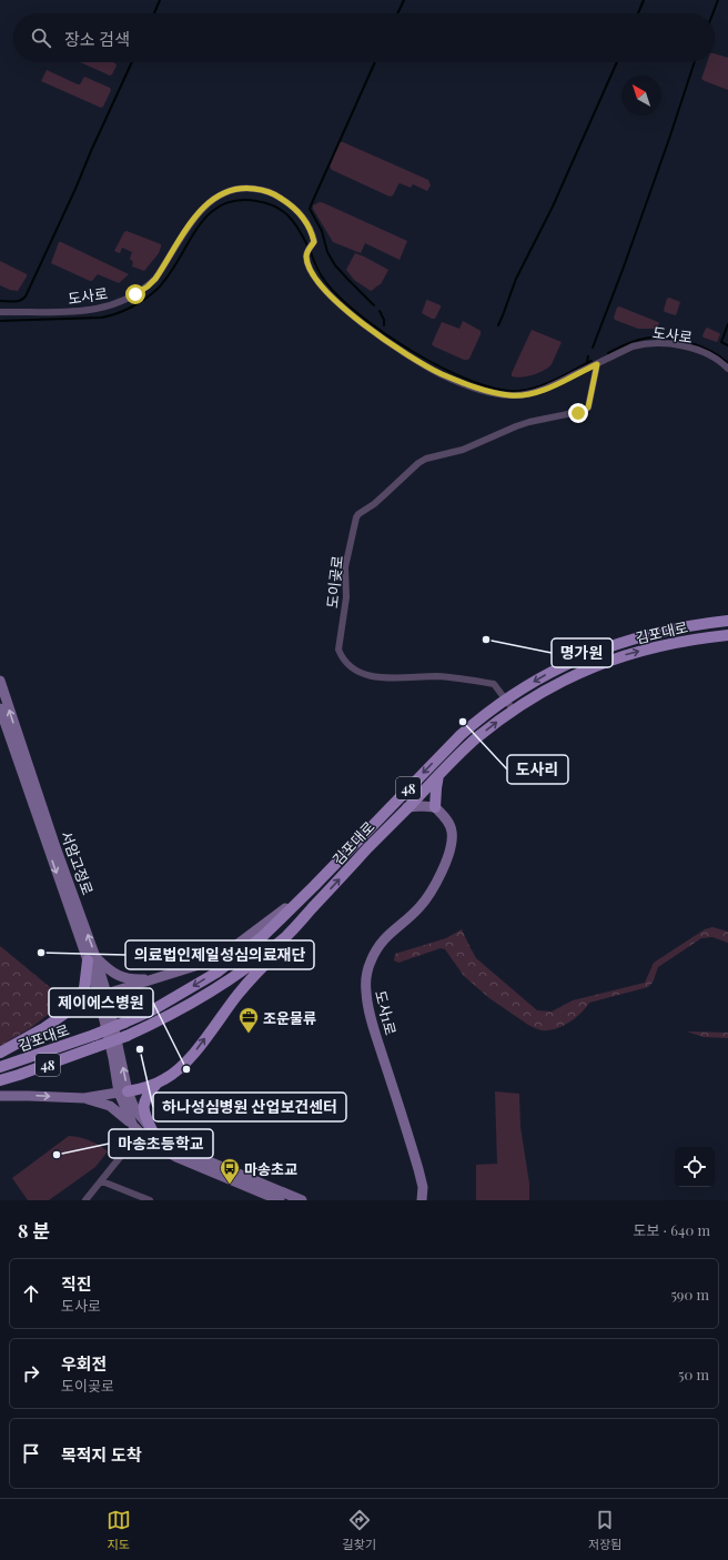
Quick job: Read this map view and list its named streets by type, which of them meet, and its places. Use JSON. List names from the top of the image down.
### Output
{
  "streets": {
    "main road": [
      "김포대로",
      "48",
      "서암고정로",
      "도사1로"
    ],
    "street": ["도사로", "도이곶로"]
  },
  "crossings": [
    ["도사로", "도이곶로"],
    ["도이곶로", "김포대로"]
  ],
  "places": {
    "other": [
      "명가원",
      "도사리",
      "의료법인제일성심의료재단",
      "하나성심병원 산업보건센터",
      "제이에스병원",
      "마송초등학교"
    ],
    "office": ["조운물류"],
    "bus stop": ["마송초교"]
  },
  "north": "top left",
  "page": {
    "search": "장소 검색",
    "heading": ["8 분", "도보 · 640 m"],
    "list": [
      ["직진", "도사로", "590 m"],
      ["우회전", "도이곶로", "50 m"],
      "목적지 도착"
    ],
    "nav": ["지도", "길찾기", "저장됨"]
  }
}
